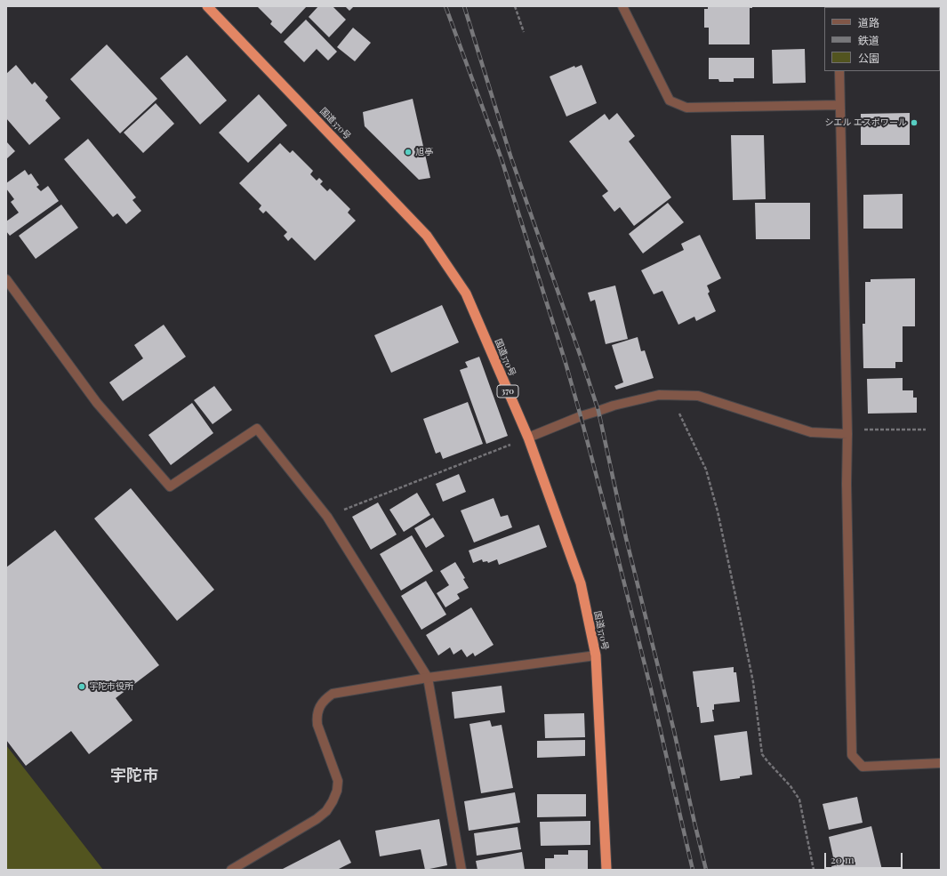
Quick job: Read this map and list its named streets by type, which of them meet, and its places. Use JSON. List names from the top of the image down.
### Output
{
  "streets": {
    "highway": ["国道370号", "370"]
  },
  "districts": ["宇陀市"],
  "places": ["シエル エスポワール", "旭亭", "宇陀市役所"],
  "legend": ["道路", "鉄道", "公園"],
  "scale_bar": "20 m"
}
